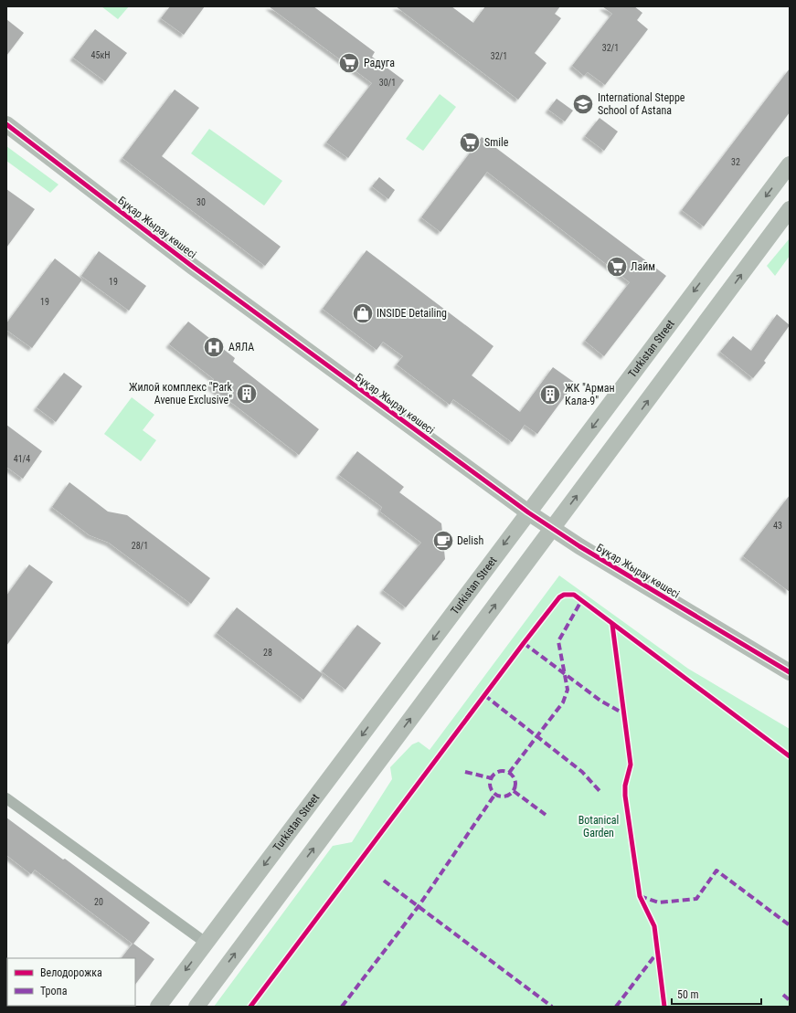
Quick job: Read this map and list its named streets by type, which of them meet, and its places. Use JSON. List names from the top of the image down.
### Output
{
  "streets": {
    "main road": ["Бұқар Жырау көшесі", "Turkistan Street"]
  },
  "crossings": [
    ["Бұқар Жырау көшесі", "Turkistan Street"]
  ],
  "parks": ["Botanical Garden"],
  "places": {
    "supermarket": ["Радуга", "Smile", "Лайм"],
    "school or university": ["International Steppe School of Astana"],
    "shop": ["INSIDE Detailing"],
    "hospital": ["АЯЛА"],
    "building": ["Жилой комплекс \"Park Avenue Exclusive\"", "ЖК \"Арман Кала-9\""],
    "cafe": ["Delish"]
  },
  "house_numbers": [
    "32/1",
    "45кH",
    "32/1",
    "30/1",
    "32",
    "30",
    "19",
    "19",
    "41/4",
    "43",
    "28/1",
    "28",
    "20"
  ],
  "legend": ["Велодорожка", "Тропа"],
  "scale_bar": "50 m"
}
